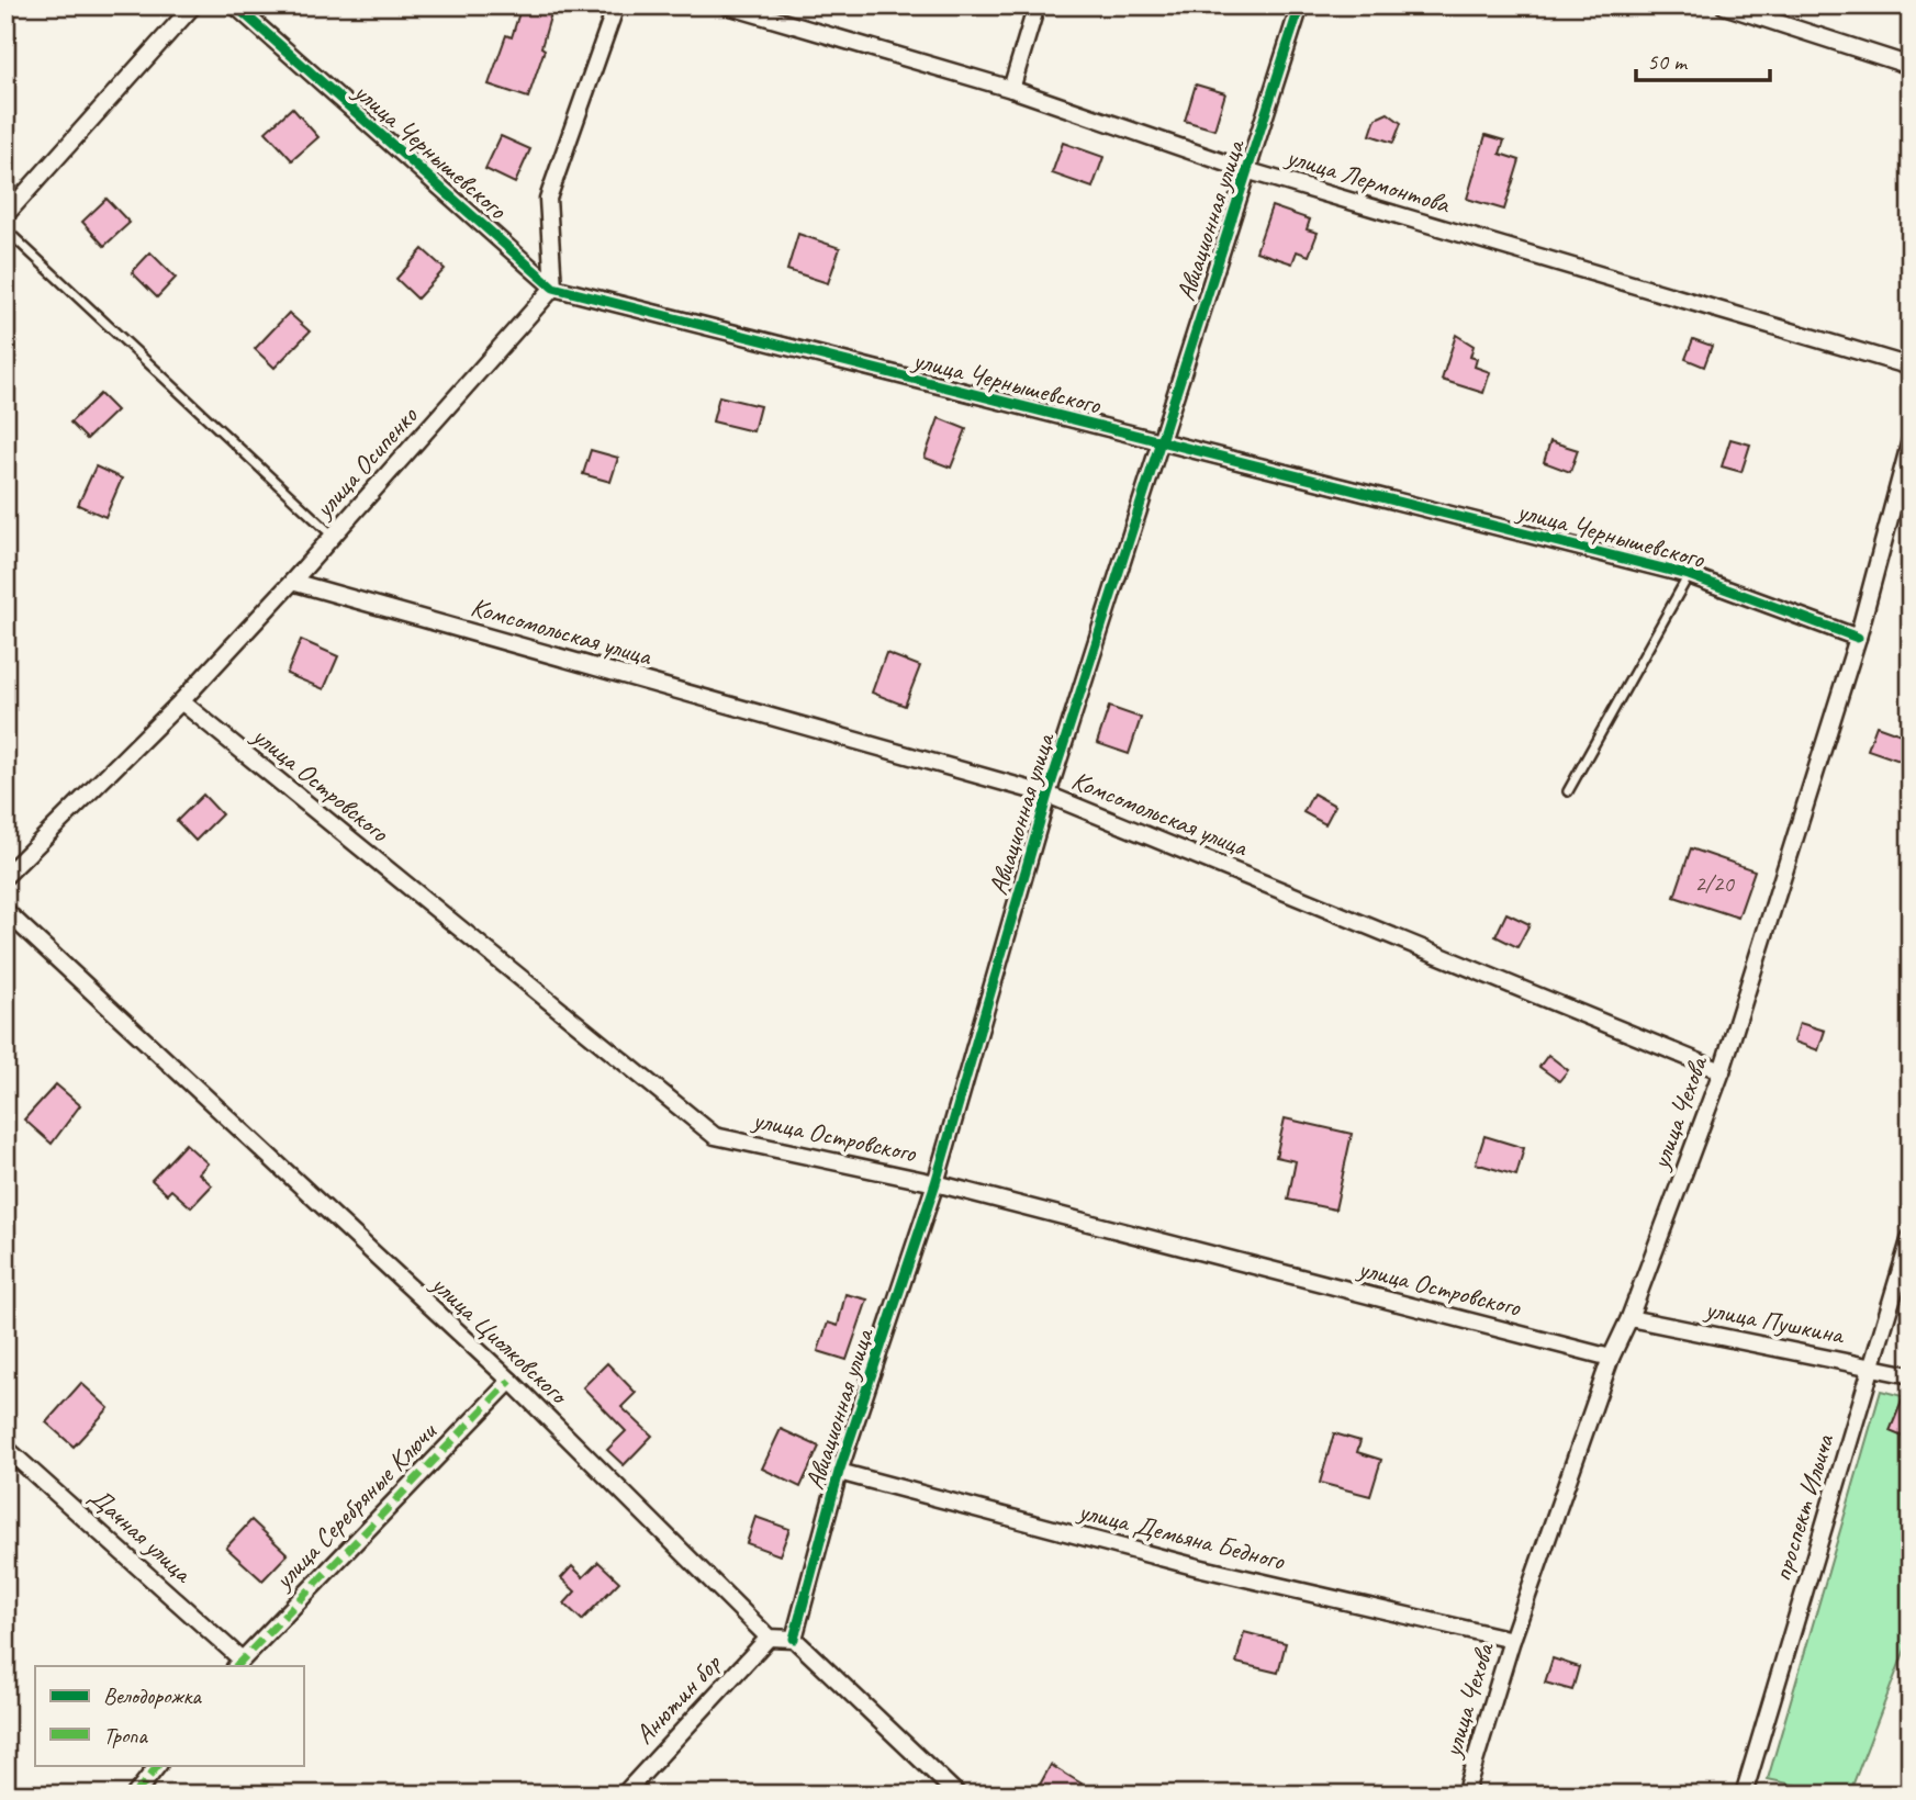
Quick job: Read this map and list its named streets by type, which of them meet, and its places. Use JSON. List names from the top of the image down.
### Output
{
  "streets": {
    "street": [
      "улица Чернышевского",
      "улица Лермонтова",
      "Авиационная улица",
      "улица Осипенко",
      "Комсомольская улица",
      "улица Островского",
      "улица Чехова",
      "улица Пушкина",
      "улица Циолковского",
      "улица Серебряные Ключи",
      "проспект Ильича",
      "Дачная улица",
      "улица Демьяна Бедного",
      "Анютин бор"
    ]
  },
  "crossings": [
    ["улица Чернышевского", "Авиационная улица"],
    ["улица Чернышевского", "улица Осипенко"],
    ["улица Чернышевского", "улица Чехова"],
    ["улица Лермонтова", "Авиационная улица"],
    ["Авиационная улица", "Комсомольская улица"],
    ["Авиационная улица", "улица Островского"],
    ["Авиационная улица", "улица Демьяна Бедного"],
    ["улица Осипенко", "Комсомольская улица"],
    ["улица Осипенко", "улица Островского"],
    ["Комсомольская улица", "улица Чехова"],
    ["улица Островского", "улица Чехова"],
    ["улица Чехова", "улица Пушкина"],
    ["улица Чехова", "улица Демьяна Бедного"],
    ["улица Пушкина", "проспект Ильича"],
    ["улица Циолковского", "улица Серебряные Ключи"],
    ["улица Циолковского", "Анютин бор"],
    ["улица Серебряные Ключи", "Дачная улица"]
  ],
  "house_numbers": ["2/20"],
  "legend": ["Велодорожка", "Тропа"],
  "scale_bar": "50 m"
}
